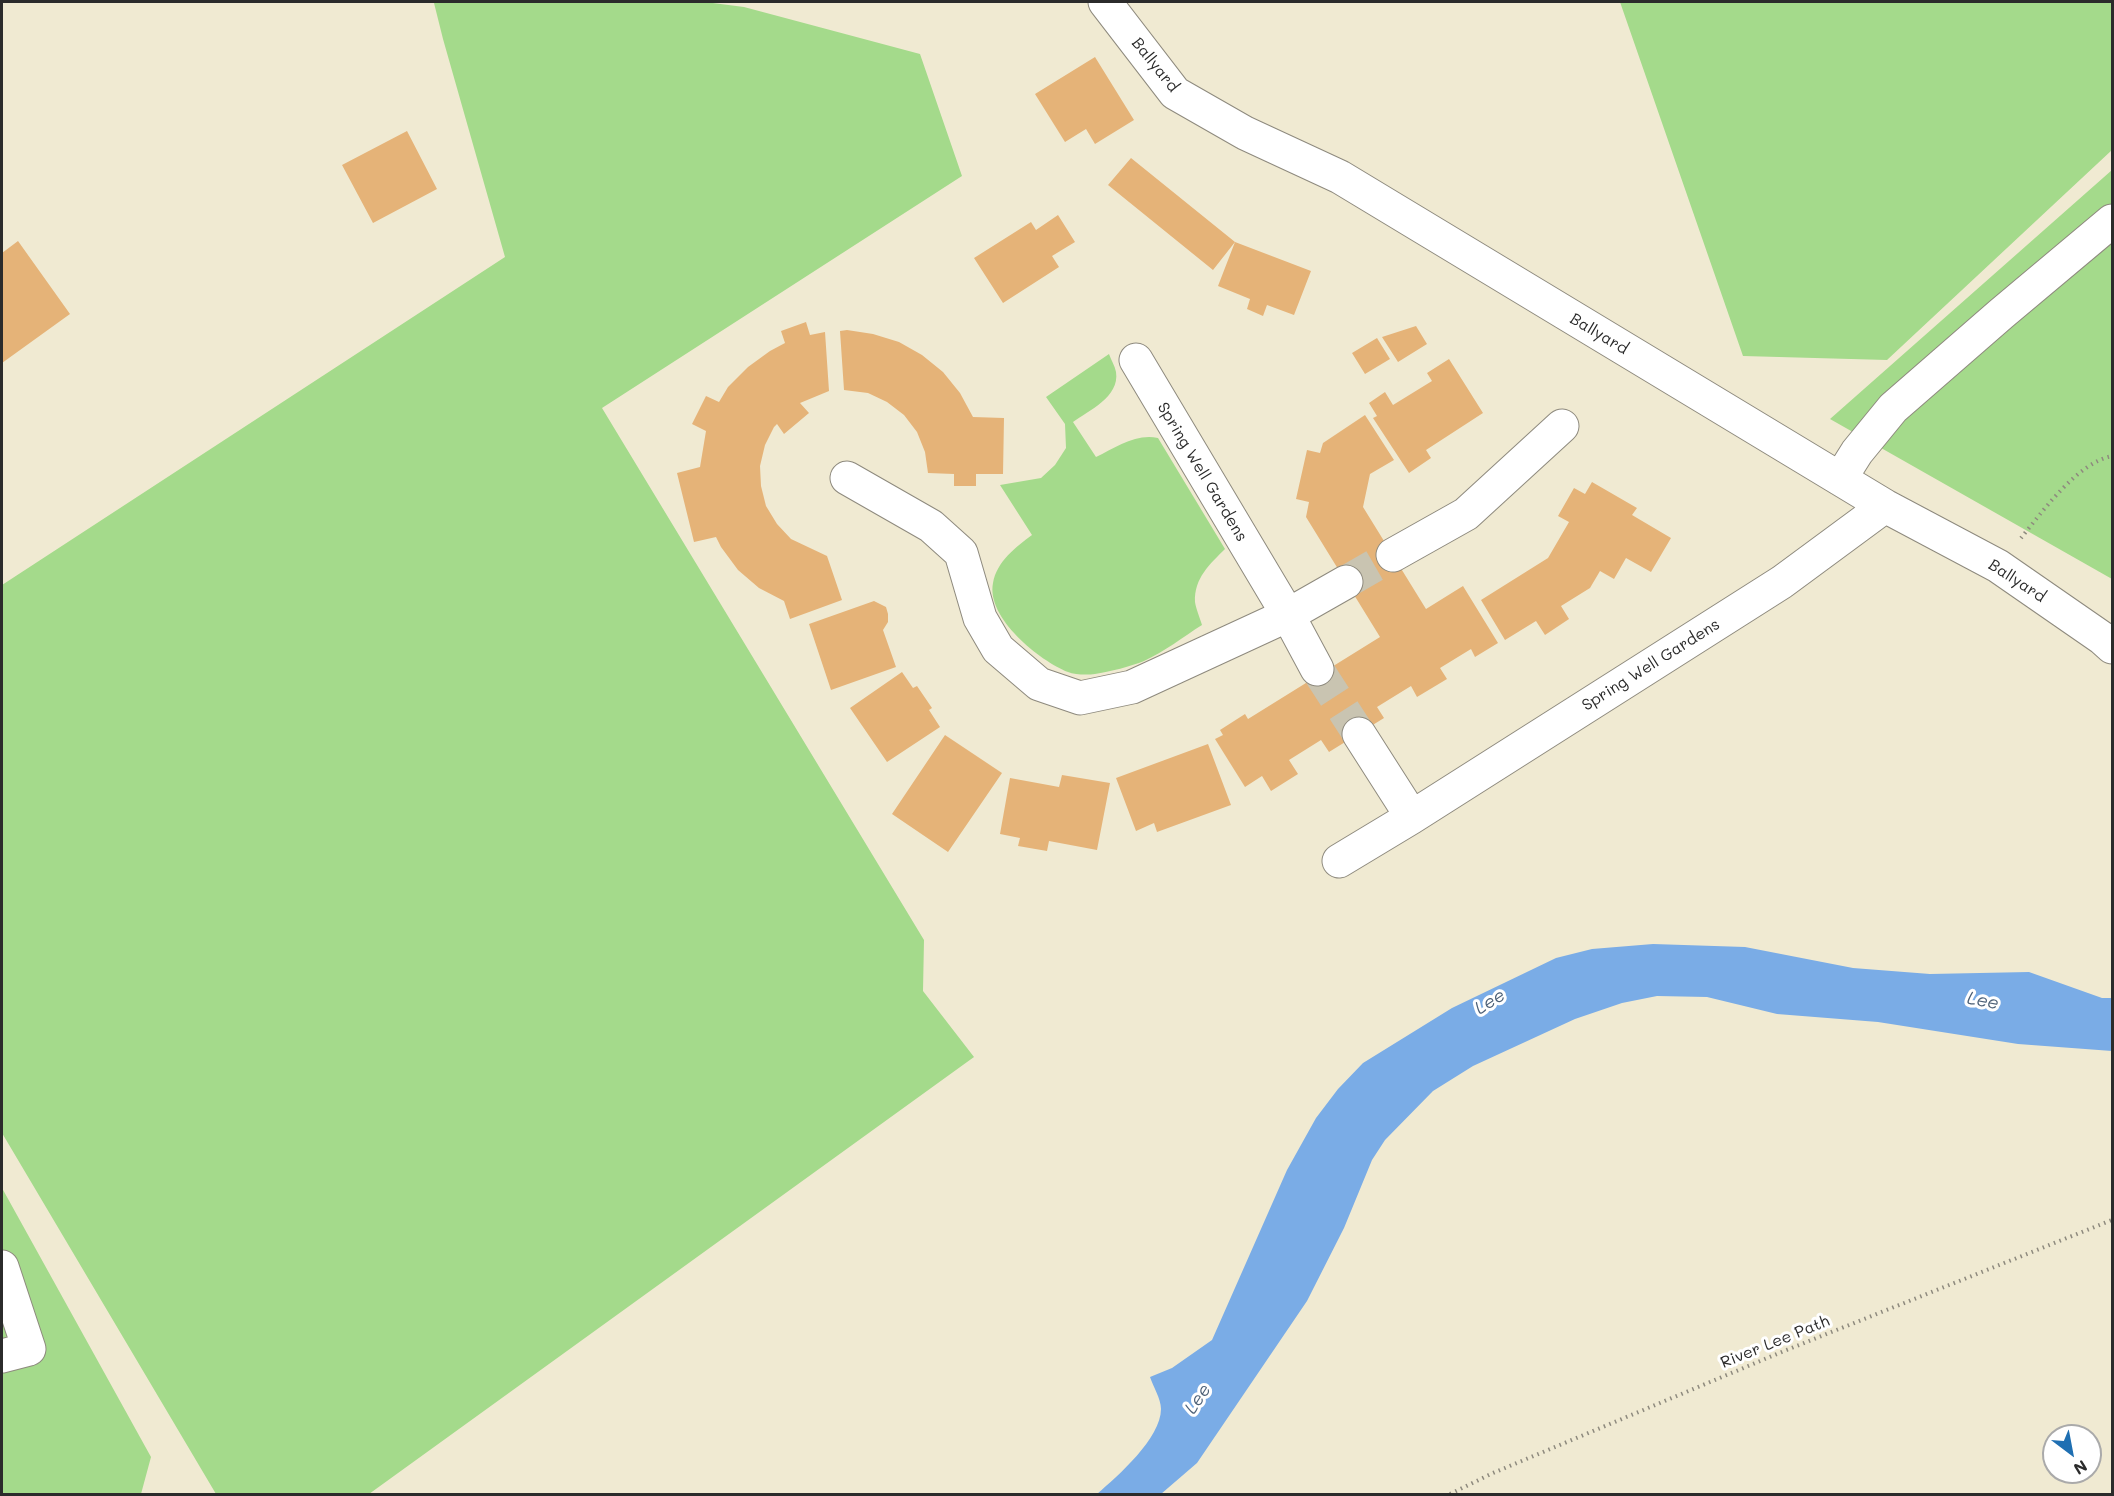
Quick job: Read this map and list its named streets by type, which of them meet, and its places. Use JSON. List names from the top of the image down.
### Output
{
  "streets": {
    "street": ["Ballyard", "Spring Well Gardens"],
    "path": ["River Lee Path"]
  },
  "crossings": [
    ["Ballyard", "Spring Well Gardens"]
  ],
  "water": ["Lee"],
  "north": "bottom right"
}
